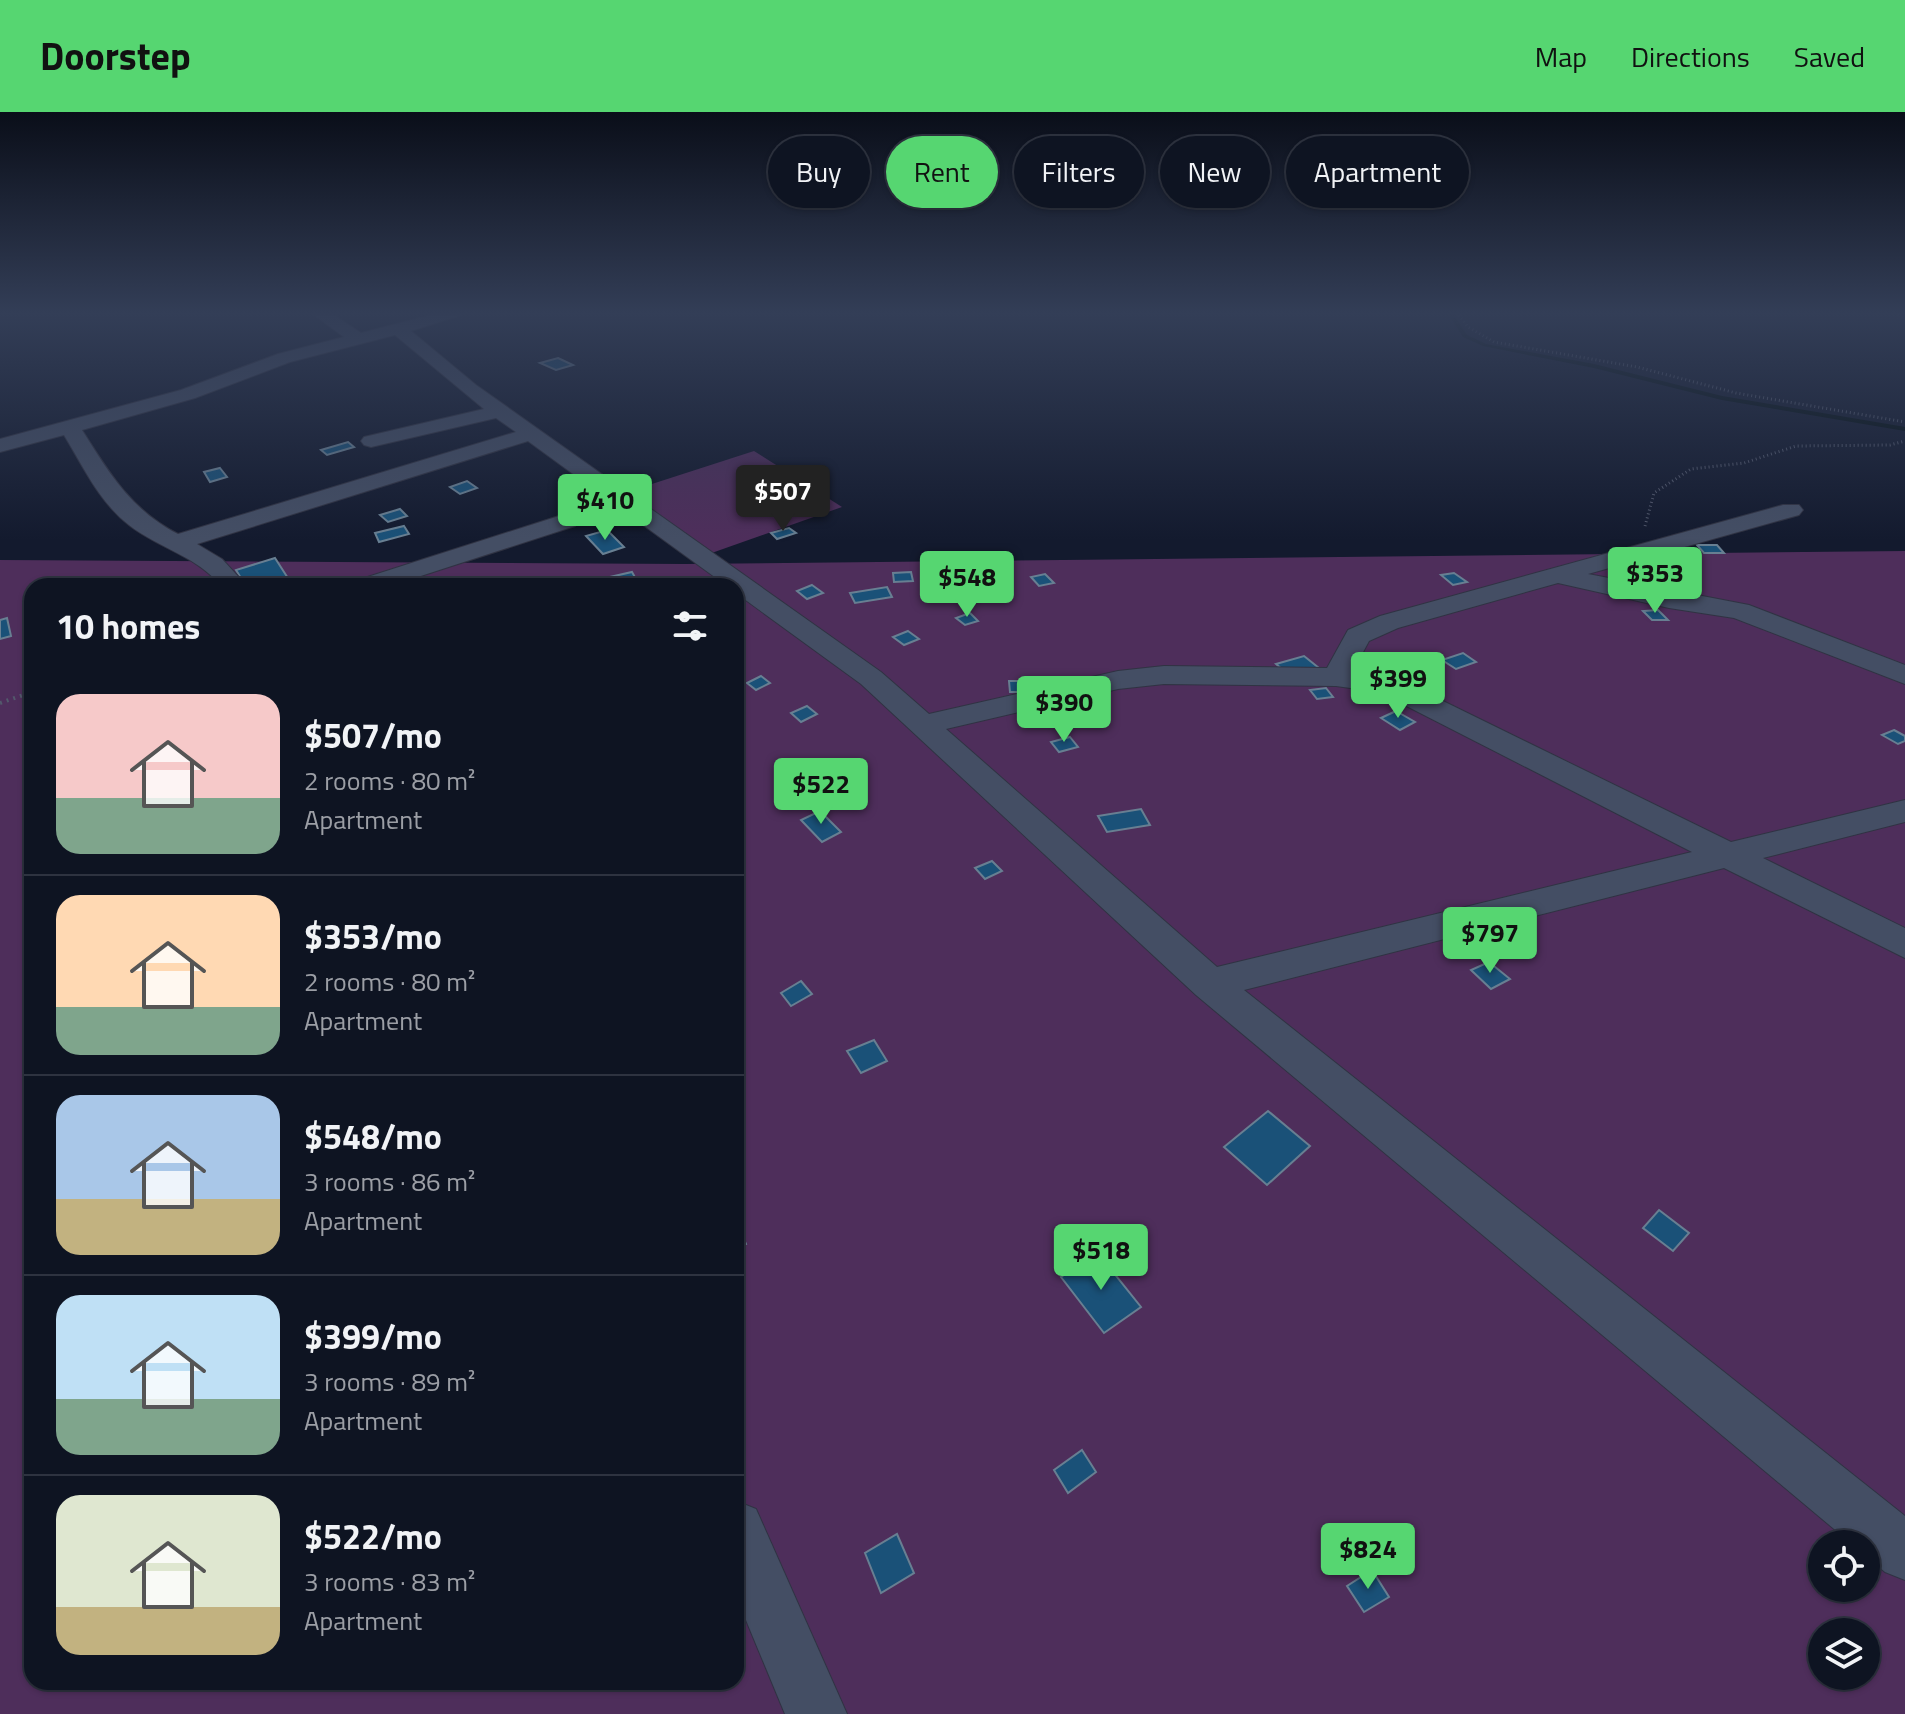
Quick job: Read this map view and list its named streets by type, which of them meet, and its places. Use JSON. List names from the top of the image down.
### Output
{
  "page": {
    "header": "Doorstep",
    "nav": ["Map", "Directions", "Saved"],
    "chip": [
      "Buy",
      "Rent",
      "Filters",
      "New",
      "Apartment"
    ],
    "price": [
      "$507",
      "$410",
      "$353",
      "$548",
      "$399",
      "$390",
      "$522",
      "$797",
      "$518",
      "$824"
    ],
    "heading": "10 homes",
    "list": [
      {
        "name": "$507/mo",
        "note": "2 rooms · 80 m² · Apartment"
      },
      {
        "name": "$353/mo",
        "note": "2 rooms · 80 m² · Apartment"
      },
      {
        "name": "$548/mo",
        "note": "3 rooms · 86 m² · Apartment"
      },
      {
        "name": "$399/mo",
        "note": "3 rooms · 89 m² · Apartment"
      },
      {
        "name": "$522/mo",
        "note": "3 rooms · 83 m² · Apartment"
      }
    ]
  }
}
